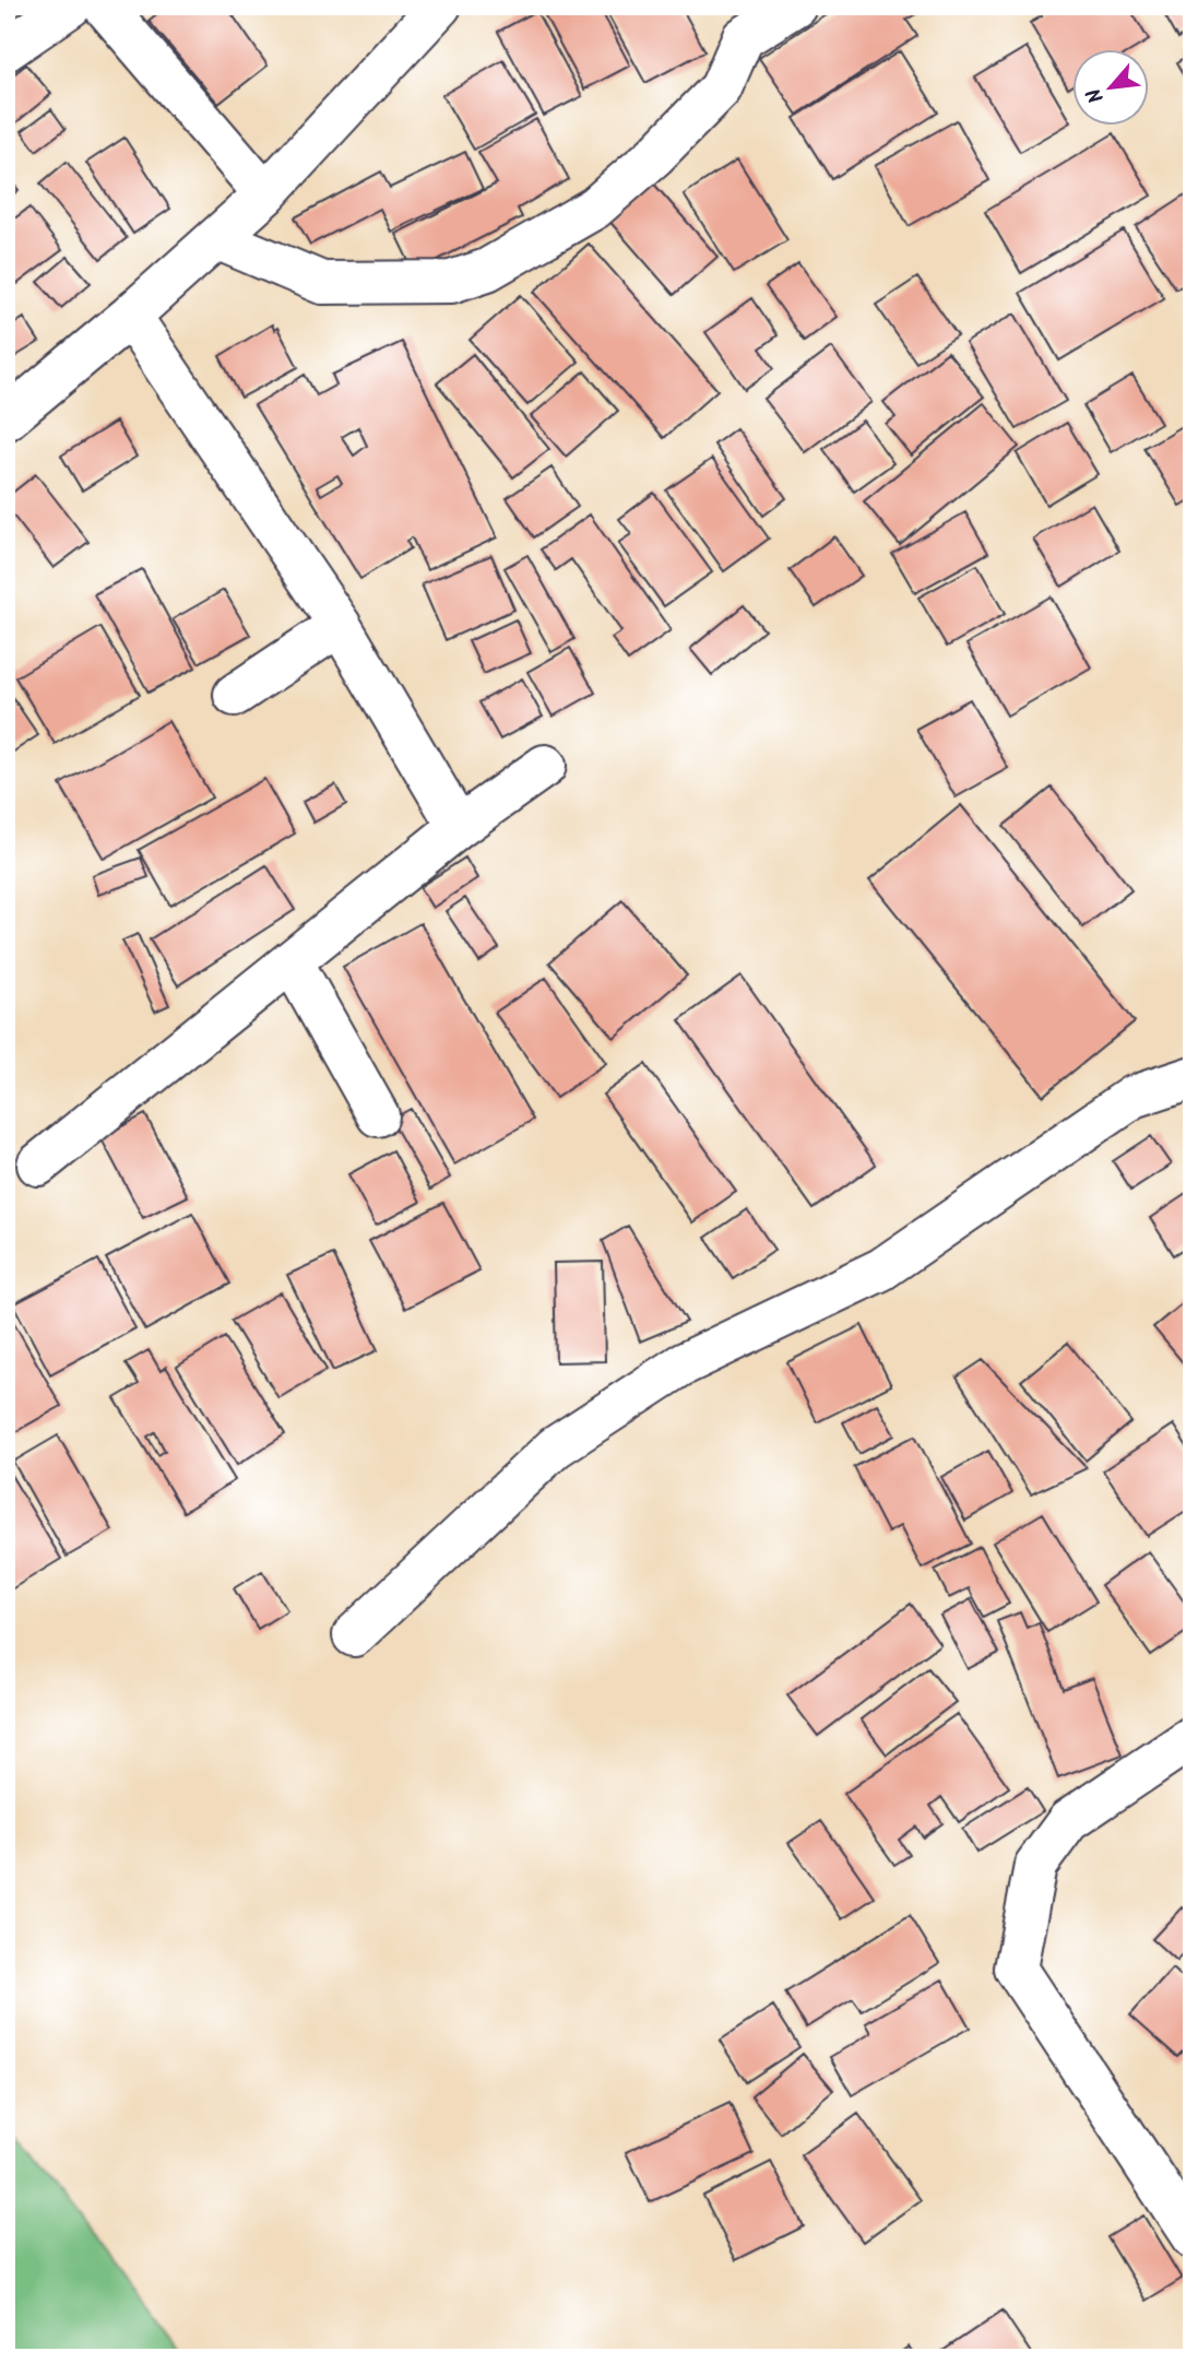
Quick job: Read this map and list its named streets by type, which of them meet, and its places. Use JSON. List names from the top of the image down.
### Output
{
  "north": "bottom left"
}
